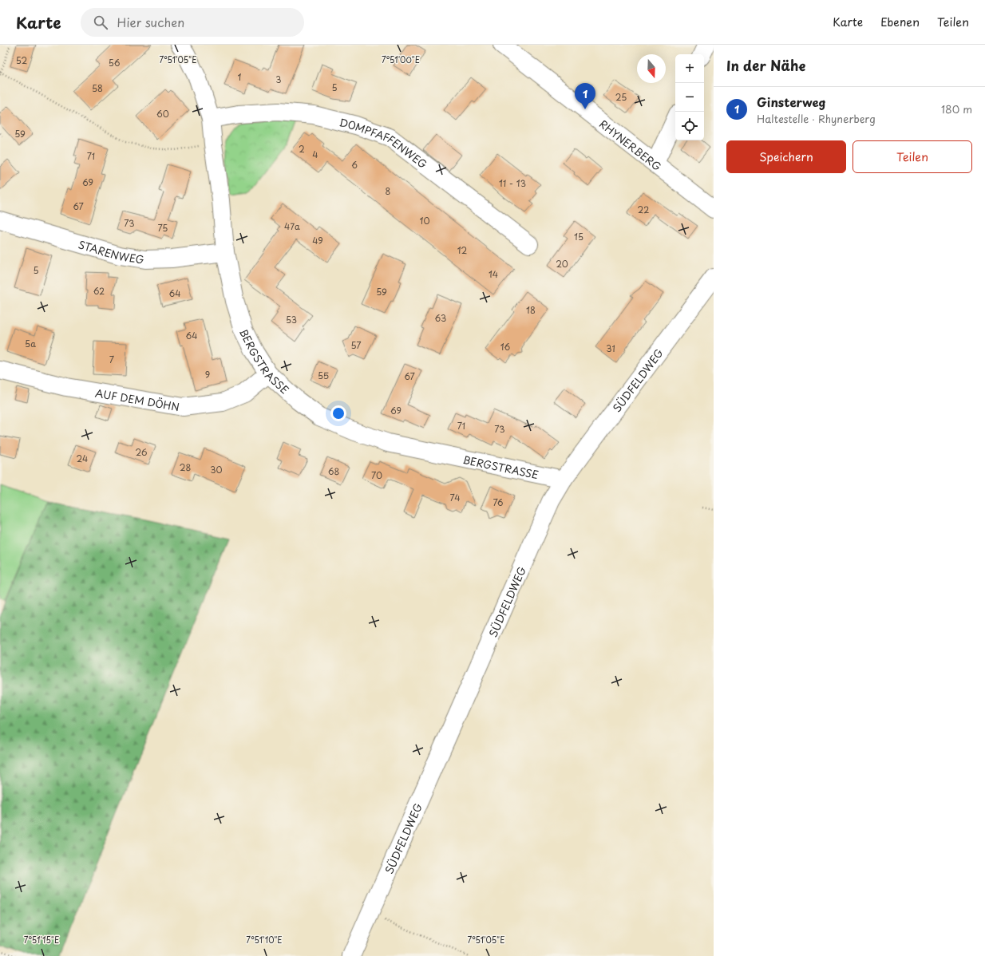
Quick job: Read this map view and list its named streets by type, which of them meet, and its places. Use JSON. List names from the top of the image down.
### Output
{
  "streets": {
    "street": [
      "DOMPFAFFENWEG",
      "RHYNERBERG",
      "STARENWEG",
      "BERGSTRASSE",
      "SÜDFELDWEG",
      "AUF DEM DÖHN"
    ]
  },
  "crossings": [
    ["DOMPFAFFENWEG", "BERGSTRASSE"],
    ["STARENWEG", "BERGSTRASSE"],
    ["BERGSTRASSE", "SÜDFELDWEG"],
    ["BERGSTRASSE", "AUF DEM DÖHN"]
  ],
  "house_numbers": [
    "52",
    "56",
    "1",
    "3",
    "5",
    "58",
    "25",
    "60",
    "59",
    "2",
    "4",
    "71",
    "6",
    "69",
    "11 - 13",
    "8",
    "67",
    "22",
    "10",
    "73",
    "47a",
    "75",
    "15",
    "49",
    "12",
    "20",
    "5",
    "14",
    "62",
    "59",
    "64",
    "18",
    "63",
    "53",
    "64",
    "5a",
    "57",
    "16",
    "31",
    "7",
    "9",
    "55",
    "67",
    "69",
    "71",
    "73",
    "26",
    "24",
    "28",
    "30",
    "68",
    "70",
    "74",
    "76"
  ],
  "north": "bottom",
  "page": {
    "header": "Karte",
    "search": "Hier suchen",
    "nav": ["Karte", "Ebenen", "Teilen"],
    "heading": "In der Nähe",
    "map_buttons": ["+", "−"],
    "pins": "1",
    "list": [
      {
        "mark": "1",
        "name": "Ginsterweg",
        "note": "Haltestelle · Rhynerberg",
        "value": "180 m"
      }
    ],
    "buttons": ["Speichern", "Teilen"]
  },
  "coordinates": [
    "7°51'05\"E",
    "7°51'00\"E",
    "7°51'15\"E",
    "7°51'10\"E"
  ]
}
